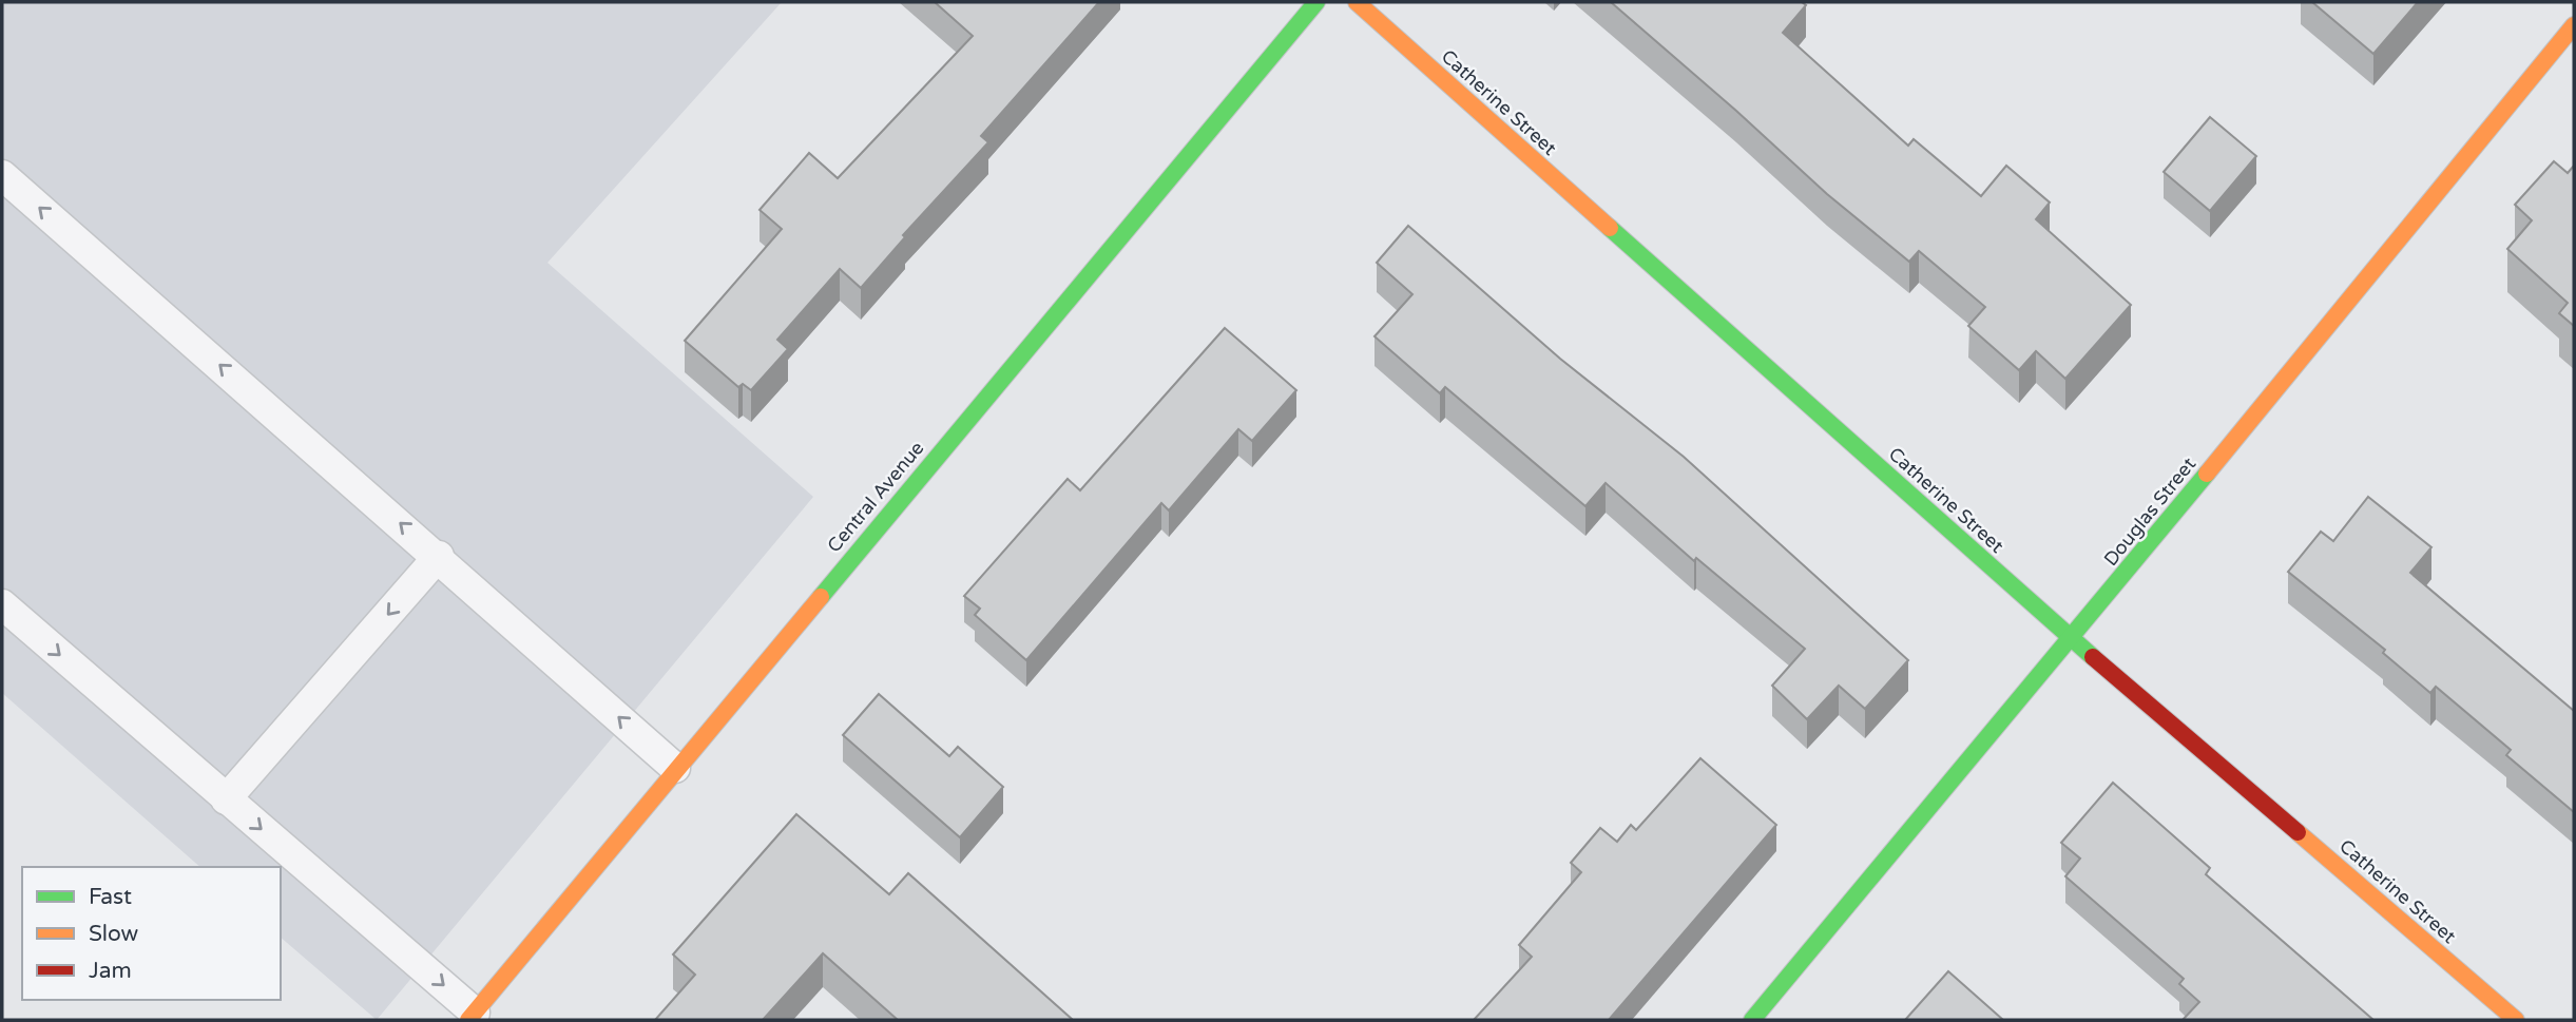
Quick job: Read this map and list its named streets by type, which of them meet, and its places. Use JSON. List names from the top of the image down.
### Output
{
  "streets": {
    "street": ["Catherine Street", "Central Avenue", "Douglas Street"]
  },
  "crossings": [
    ["Catherine Street", "Douglas Street"]
  ],
  "legend": ["Fast", "Slow", "Jam"]
}
